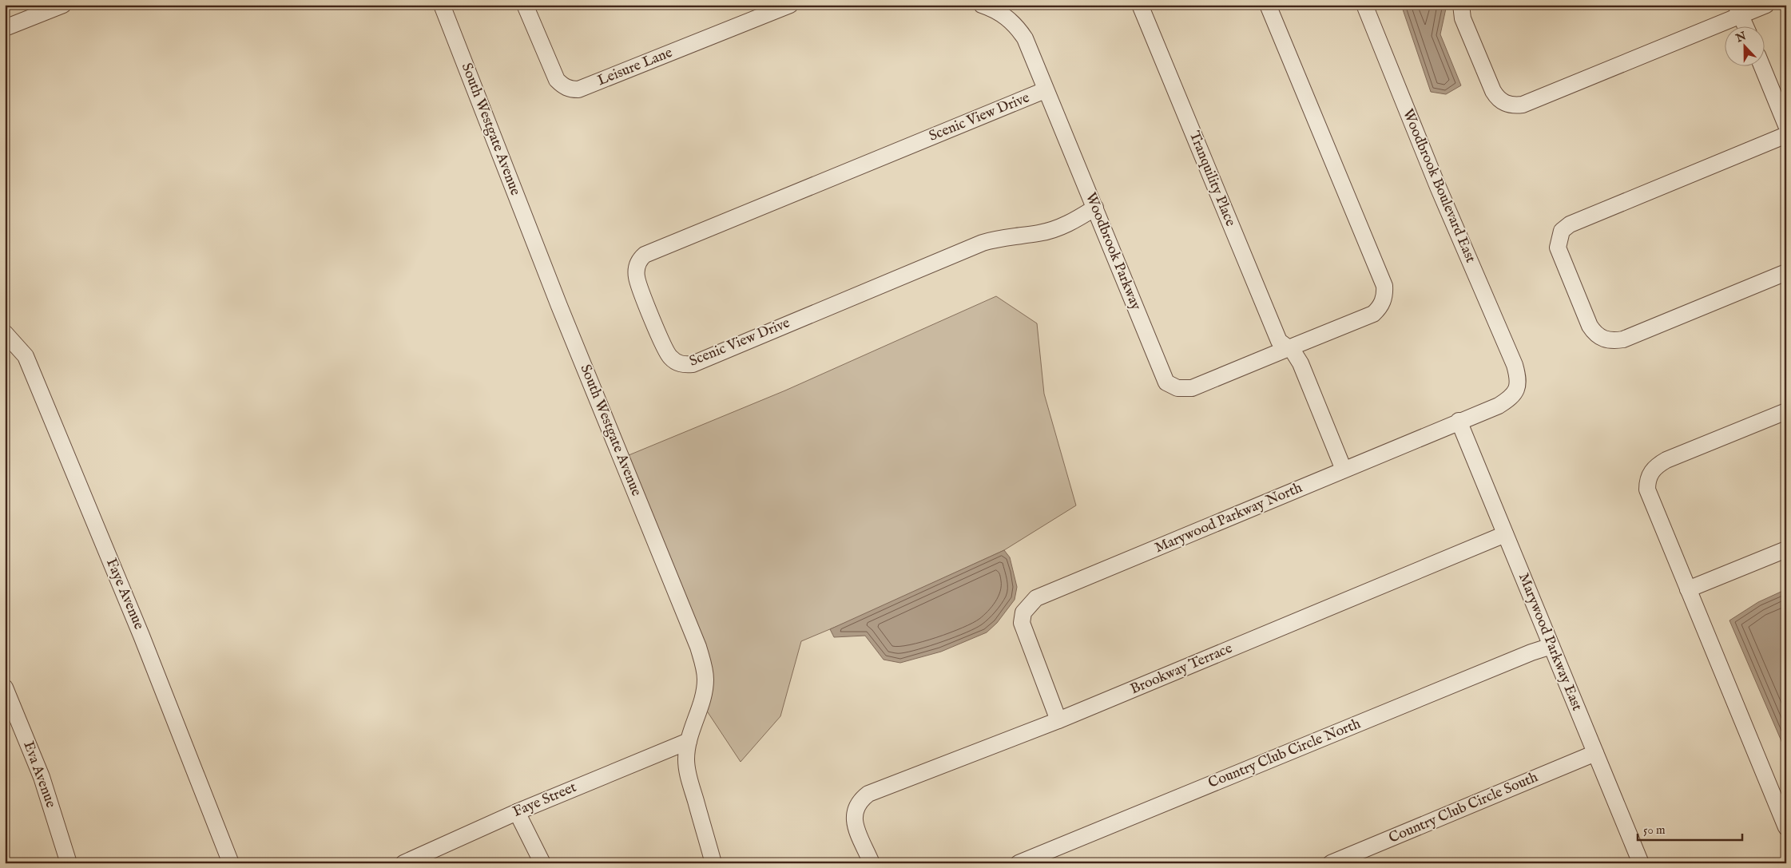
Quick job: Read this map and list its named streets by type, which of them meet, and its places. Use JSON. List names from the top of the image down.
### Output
{
  "streets": {
    "street": [
      "Leisure Lane",
      "Scenic View Drive",
      "South Westgate Avenue",
      "Tranquility Place",
      "Woodbrook Boulevard East",
      "Woodbrook Parkway",
      "Marywood Parkway North",
      "Faye Avenue",
      "Marywood Parkway East",
      "Brookway Terrace",
      "Country Club Circle North",
      "Eva Avenue",
      "Faye Street",
      "Country Club Circle South"
    ]
  },
  "crossings": [
    ["Scenic View Drive", "Woodbrook Parkway"],
    ["South Westgate Avenue", "Faye Street"],
    ["Tranquility Place", "Woodbrook Parkway"],
    ["Woodbrook Boulevard East", "Marywood Parkway North"],
    ["Marywood Parkway North", "Marywood Parkway East"],
    ["Marywood Parkway North", "Brookway Terrace"],
    ["Marywood Parkway East", "Brookway Terrace"],
    ["Marywood Parkway East", "Country Club Circle North"],
    ["Marywood Parkway East", "Country Club Circle South"]
  ],
  "scale_bar": "50 m",
  "north": "top"
}
